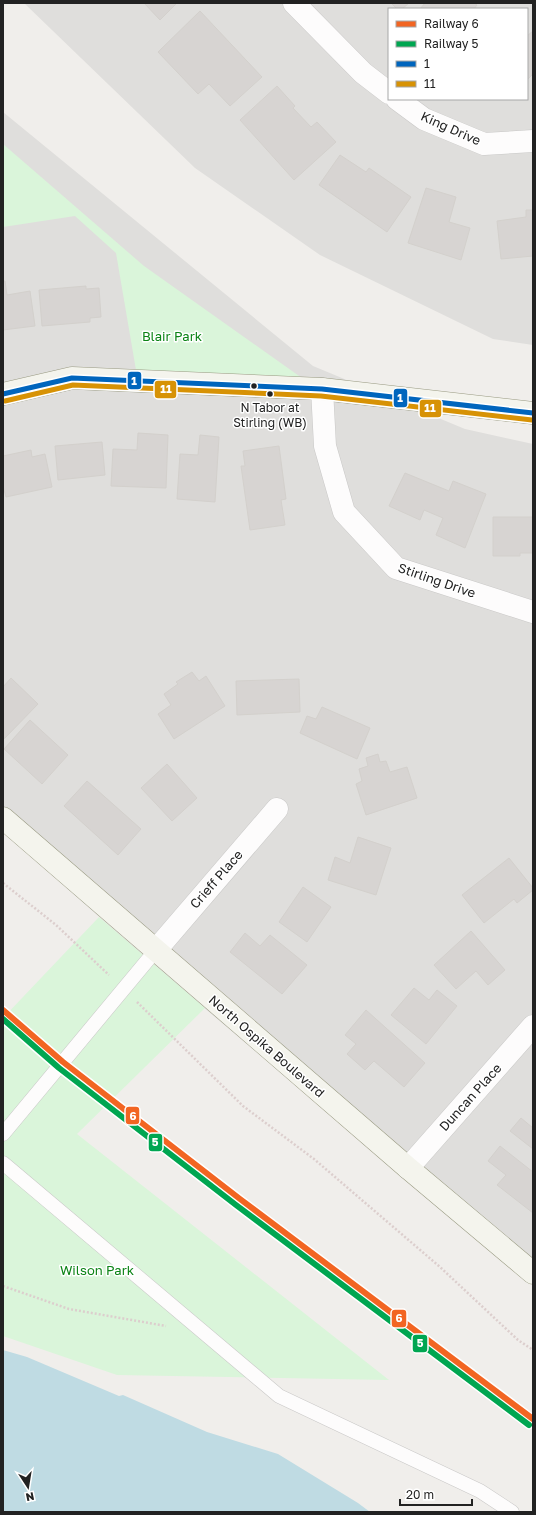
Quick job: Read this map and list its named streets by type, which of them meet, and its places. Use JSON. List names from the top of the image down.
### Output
{
  "streets": {
    "street": [
      "King Drive",
      "Stirling Drive",
      "Crieff Place",
      "North Ospika Boulevard",
      "Duncan Place"
    ]
  },
  "crossings": [
    ["Crieff Place", "North Ospika Boulevard"],
    ["North Ospika Boulevard", "Duncan Place"]
  ],
  "parks": ["Blair Park", "Wilson Park"],
  "places": ["N Tabor at Stirling (WB)"],
  "lines": [
    "transit line 1",
    "transit line 11",
    "rail line 6",
    "rail line 5"
  ],
  "legend": [
    "Railway 6",
    "Railway 5",
    "1",
    "11"
  ],
  "scale_bar": "20 m",
  "north": "bottom"
}
